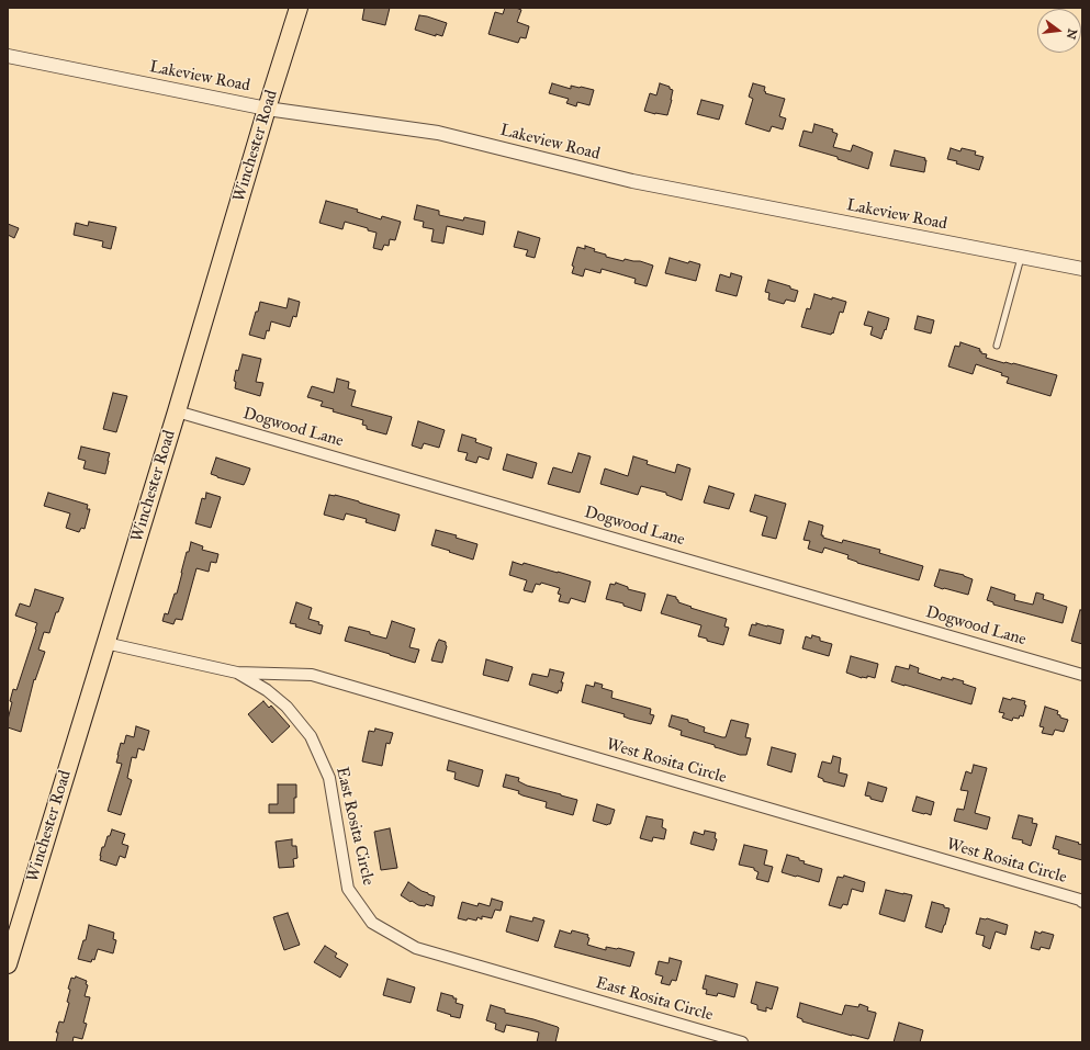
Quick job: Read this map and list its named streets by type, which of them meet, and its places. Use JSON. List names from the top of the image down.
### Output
{
  "streets": {
    "main road": ["Winchester Road"],
    "street": [
      "Lakeview Road",
      "Dogwood Lane",
      "West Rosita Circle",
      "East Rosita Circle"
    ]
  },
  "crossings": [
    ["Lakeview Road", "Winchester Road"],
    ["Winchester Road", "Dogwood Lane"],
    ["Winchester Road", "East Rosita Circle"],
    ["West Rosita Circle", "East Rosita Circle"]
  ],
  "north": "right"
}
